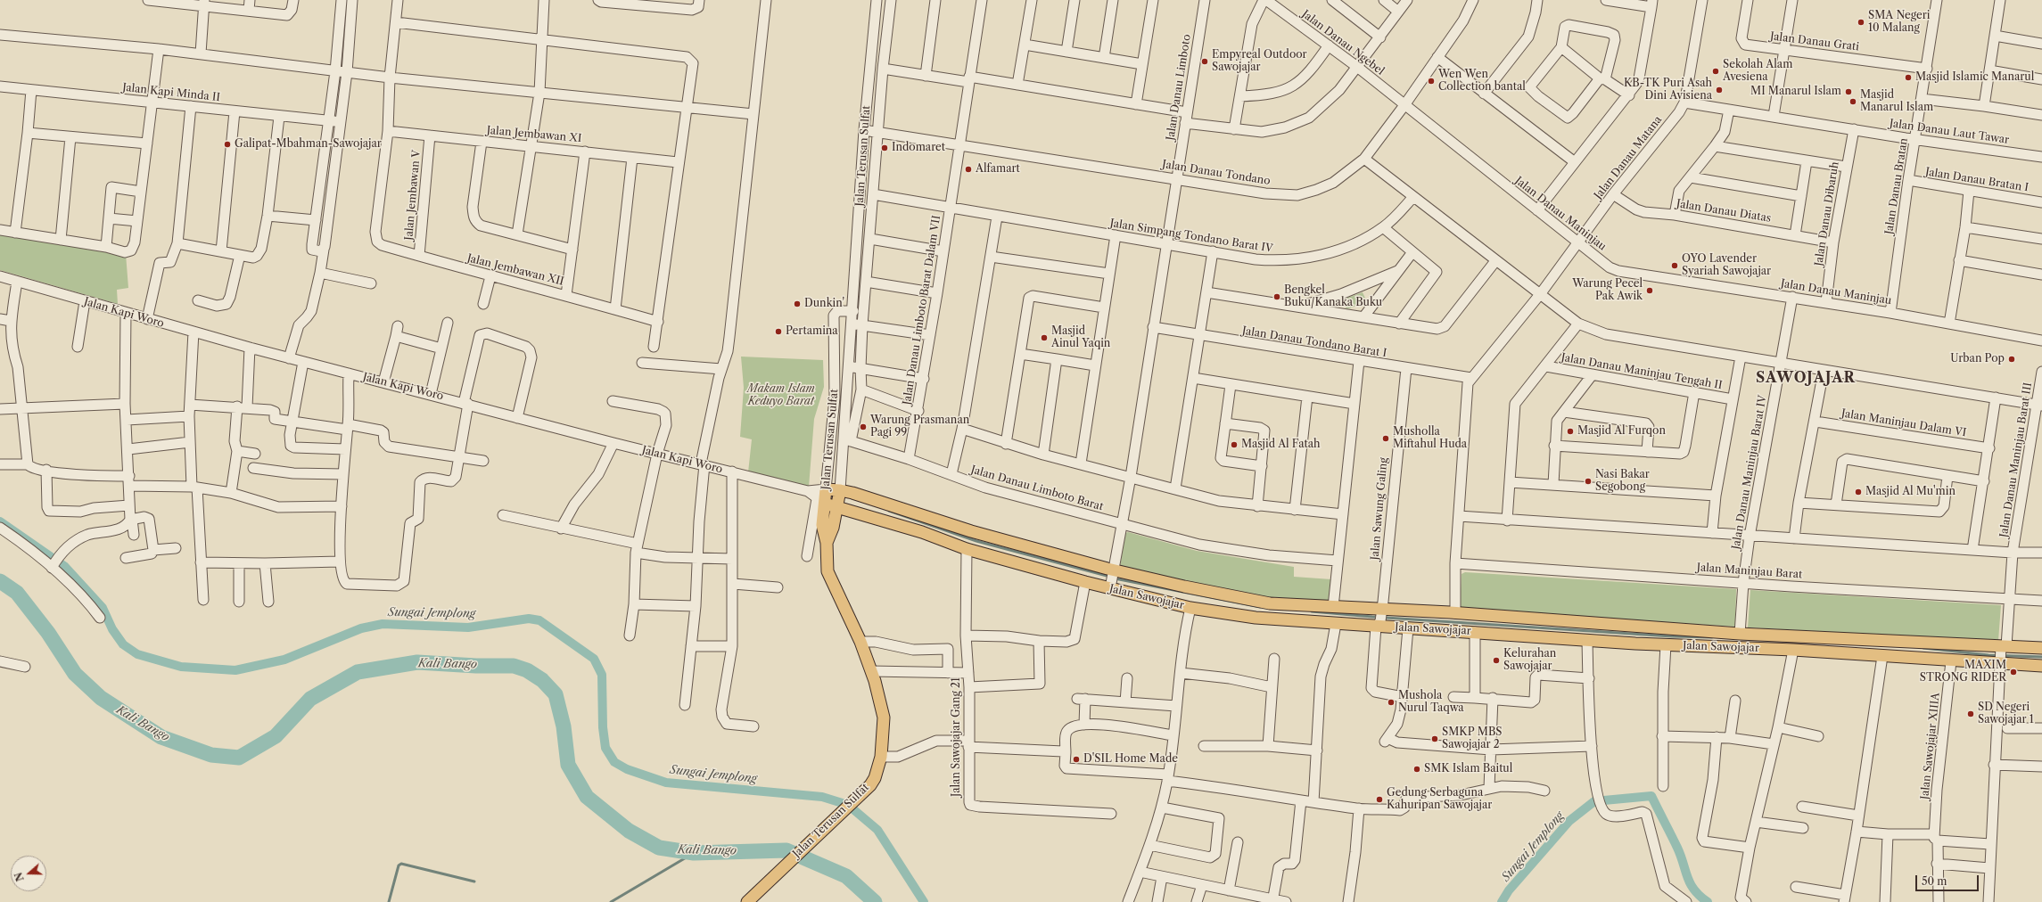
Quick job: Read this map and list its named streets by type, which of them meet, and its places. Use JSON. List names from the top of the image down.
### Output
{
  "streets": {
    "main road": ["Jalan Terusan Sulfat", "Jalan Kapi Woro", "Jalan Sawojajar"],
    "street": [
      "Jalan Danau Grati",
      "Jalan Danau Ngebel",
      "Jalan Danau Limboto",
      "Jalan Kapi Minda II",
      "Jalan Danau Laut Tawar",
      "Jalan Jembawan XI",
      "Jalan Danau Matana",
      "Jalan Danau Tondano",
      "Jalan Danau Bratan I",
      "Jalan Danau Bratan",
      "Jalan Jembawan V",
      "Jalan Danau Diatas",
      "Jalan Danau Maninjau",
      "Jalan Danau Dibaruh",
      "Jalan Simpang Tondano Barat IV",
      "Jalan Jembawan XII",
      "Jalan Danau Limboto Barat Dalam VII",
      "Jalan Danau Tondano Barat I",
      "Jalan Danau Maninjau Tengah II",
      "Jalan Maninjau Dalam VI",
      "Jalan Danau Maninjau Barat III",
      "Jalan Danau Maninjau Barat IV",
      "Jalan Danau Limboto Barat",
      "Jalan Sawung Galing",
      "Jalan Maninjau Barat",
      "Jalan Sawojajar Gang 21",
      "Jalan Sawojajar XIIIA"
    ]
  },
  "crossings": [
    ["Jalan Danau Grati", "Jalan Danau Bratan"],
    ["Jalan Danau Ngebel", "Jalan Danau Tondano"],
    ["Jalan Danau Ngebel", "Jalan Danau Maninjau"],
    ["Jalan Danau Limboto", "Jalan Danau Tondano"],
    ["Jalan Danau Limboto", "Jalan Simpang Tondano Barat IV"],
    ["Jalan Danau Laut Tawar", "Jalan Danau Matana"],
    ["Jalan Danau Laut Tawar", "Jalan Danau Bratan"],
    ["Jalan Danau Laut Tawar", "Jalan Danau Dibaruh"],
    ["Jalan Jembawan XI", "Jalan Jembawan V"],
    ["Jalan Jembawan XI", "Jalan Jembawan XII"],
    ["Jalan Terusan Sulfat", "Jalan Danau Tondano"],
    ["Jalan Terusan Sulfat", "Jalan Simpang Tondano Barat IV"],
    ["Jalan Terusan Sulfat", "Jalan Kapi Woro"],
    ["Jalan Terusan Sulfat", "Jalan Danau Limboto Barat"],
    ["Jalan Terusan Sulfat", "Jalan Sawojajar"],
    ["Jalan Danau Matana", "Jalan Danau Diatas"],
    ["Jalan Danau Matana", "Jalan Danau Maninjau"],
    ["Jalan Danau Matana", "Jalan Danau Tondano Barat I"],
    ["Jalan Danau Tondano", "Jalan Danau Maninjau"],
    ["Jalan Danau Tondano", "Jalan Danau Limboto Barat Dalam VII"],
    ["Jalan Danau Bratan I", "Jalan Danau Bratan"],
    ["Jalan Danau Bratan", "Jalan Danau Maninjau"],
    ["Jalan Jembawan V", "Jalan Jembawan XII"],
    ["Jalan Danau Diatas", "Jalan Danau Dibaruh"],
    ["Jalan Danau Maninjau", "Jalan Danau Dibaruh"],
    ["Jalan Danau Maninjau", "Jalan Danau Maninjau Barat IV"],
    ["Jalan Simpang Tondano Barat IV", "Jalan Danau Limboto Barat Dalam VII"],
    ["Jalan Danau Limboto Barat Dalam VII", "Jalan Danau Limboto Barat"],
    ["Jalan Kapi Woro", "Jalan Sawojajar"],
    ["Jalan Danau Tondano Barat I", "Jalan Sawung Galing"],
    ["Jalan Danau Maninjau Barat III", "Jalan Maninjau Barat"],
    ["Jalan Danau Maninjau Barat III", "Jalan Sawojajar"],
    ["Jalan Danau Maninjau Barat IV", "Jalan Maninjau Barat"],
    ["Jalan Danau Maninjau Barat IV", "Jalan Sawojajar"],
    ["Jalan Sawung Galing", "Jalan Sawojajar"],
    ["Jalan Sawojajar", "Jalan Sawojajar Gang 21"],
    ["Jalan Sawojajar", "Jalan Sawojajar XIIIA"]
  ],
  "districts": ["SAWOJAJAR"],
  "water": ["Sungai Jemplong", "Kali Bango"],
  "parks": ["Makam Islam Keduyo Barat"],
  "places": [
    "SMA Negeri 10 Malang",
    "Empyreal Outdoor Sawojajar",
    "Sekolah Alam Avesiena",
    "Masjid Islamic Manarul",
    "Wen Wen Collection bantal",
    "KB-TK Puri Asah Dini Avisiena",
    "MI Manarul Islam",
    "Masjid Manarul Islam",
    "Galipat-Mbahman-Sawojajar",
    "Indomaret",
    "Alfamart",
    "OYO Lavender Syariah Sawojajar",
    "Warung Pecel Pak Awik",
    "Bengkel Buku/Kanaka Buku",
    "Dunkin'",
    "Pertamina",
    "Masjid Ainul Yaqin",
    "Urban Pop",
    "Warung Prasmanan Pagi 99",
    "Masjid Al Furqon",
    "Musholla Miftahul Huda",
    "Masjid Al Fatah",
    "Nasi Bakar Segobong",
    "Masjid Al Mu'min",
    "Kelurahan Sawojajar",
    "MAXIM STRONG RIDER",
    "Mushola Nurul Taqwa",
    "SD Negeri Sawojajar 1",
    "SMKP MBS Sawojajar 2",
    "D'SIL Home Made",
    "SMK Islam Baitul",
    "Gedung Serbaguna Kahuripan Sawojajar"
  ],
  "scale_bar": "50 m",
  "north": "left"
}
